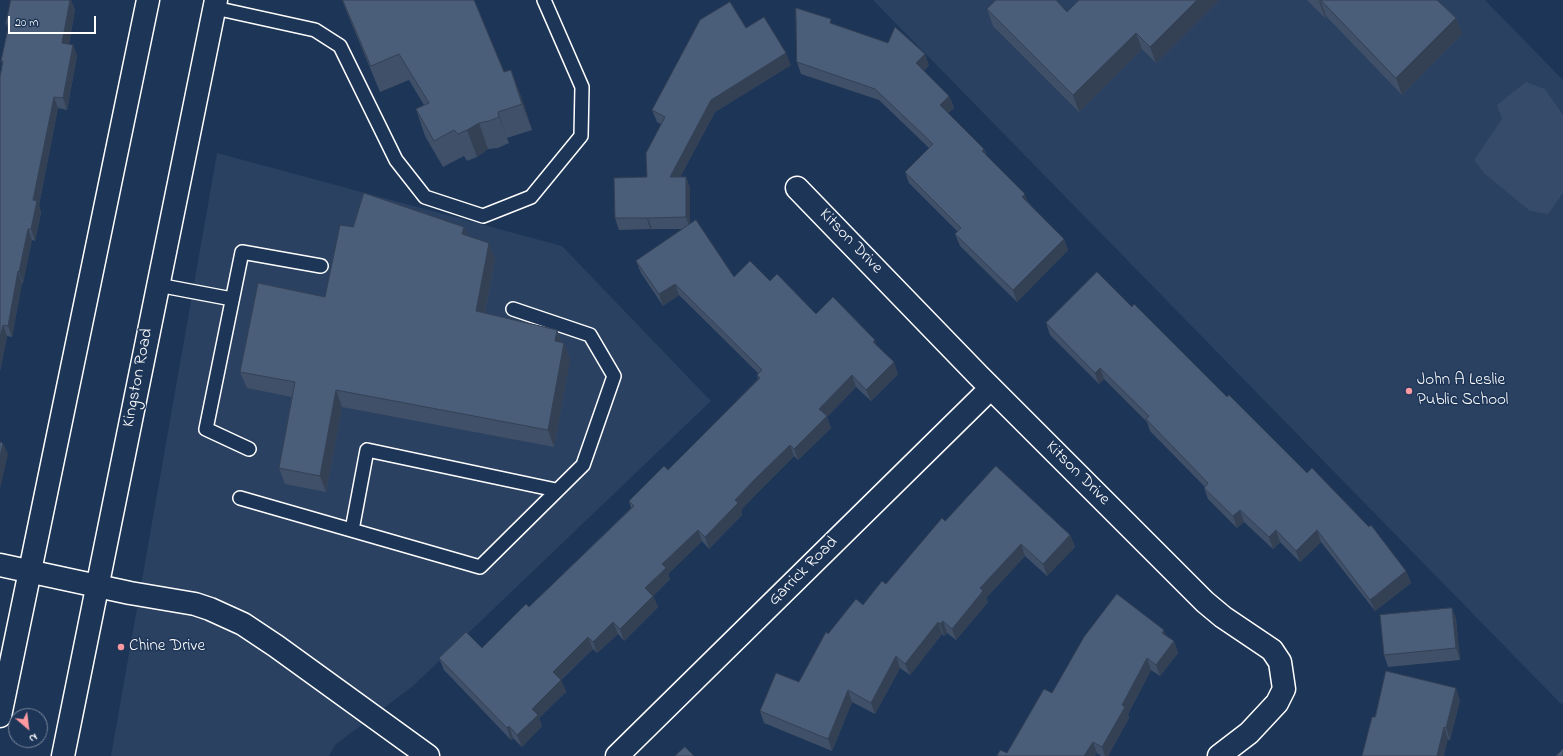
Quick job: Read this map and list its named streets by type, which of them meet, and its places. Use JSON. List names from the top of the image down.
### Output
{
  "streets": {
    "street": ["Kitson Drive", "Kingston Road", "Garrick Road"]
  },
  "crossings": [
    ["Kitson Drive", "Garrick Road"]
  ],
  "places": ["John A Leslie Public School", "Chine Drive"],
  "scale_bar": "20 m",
  "north": "bottom right"
}
